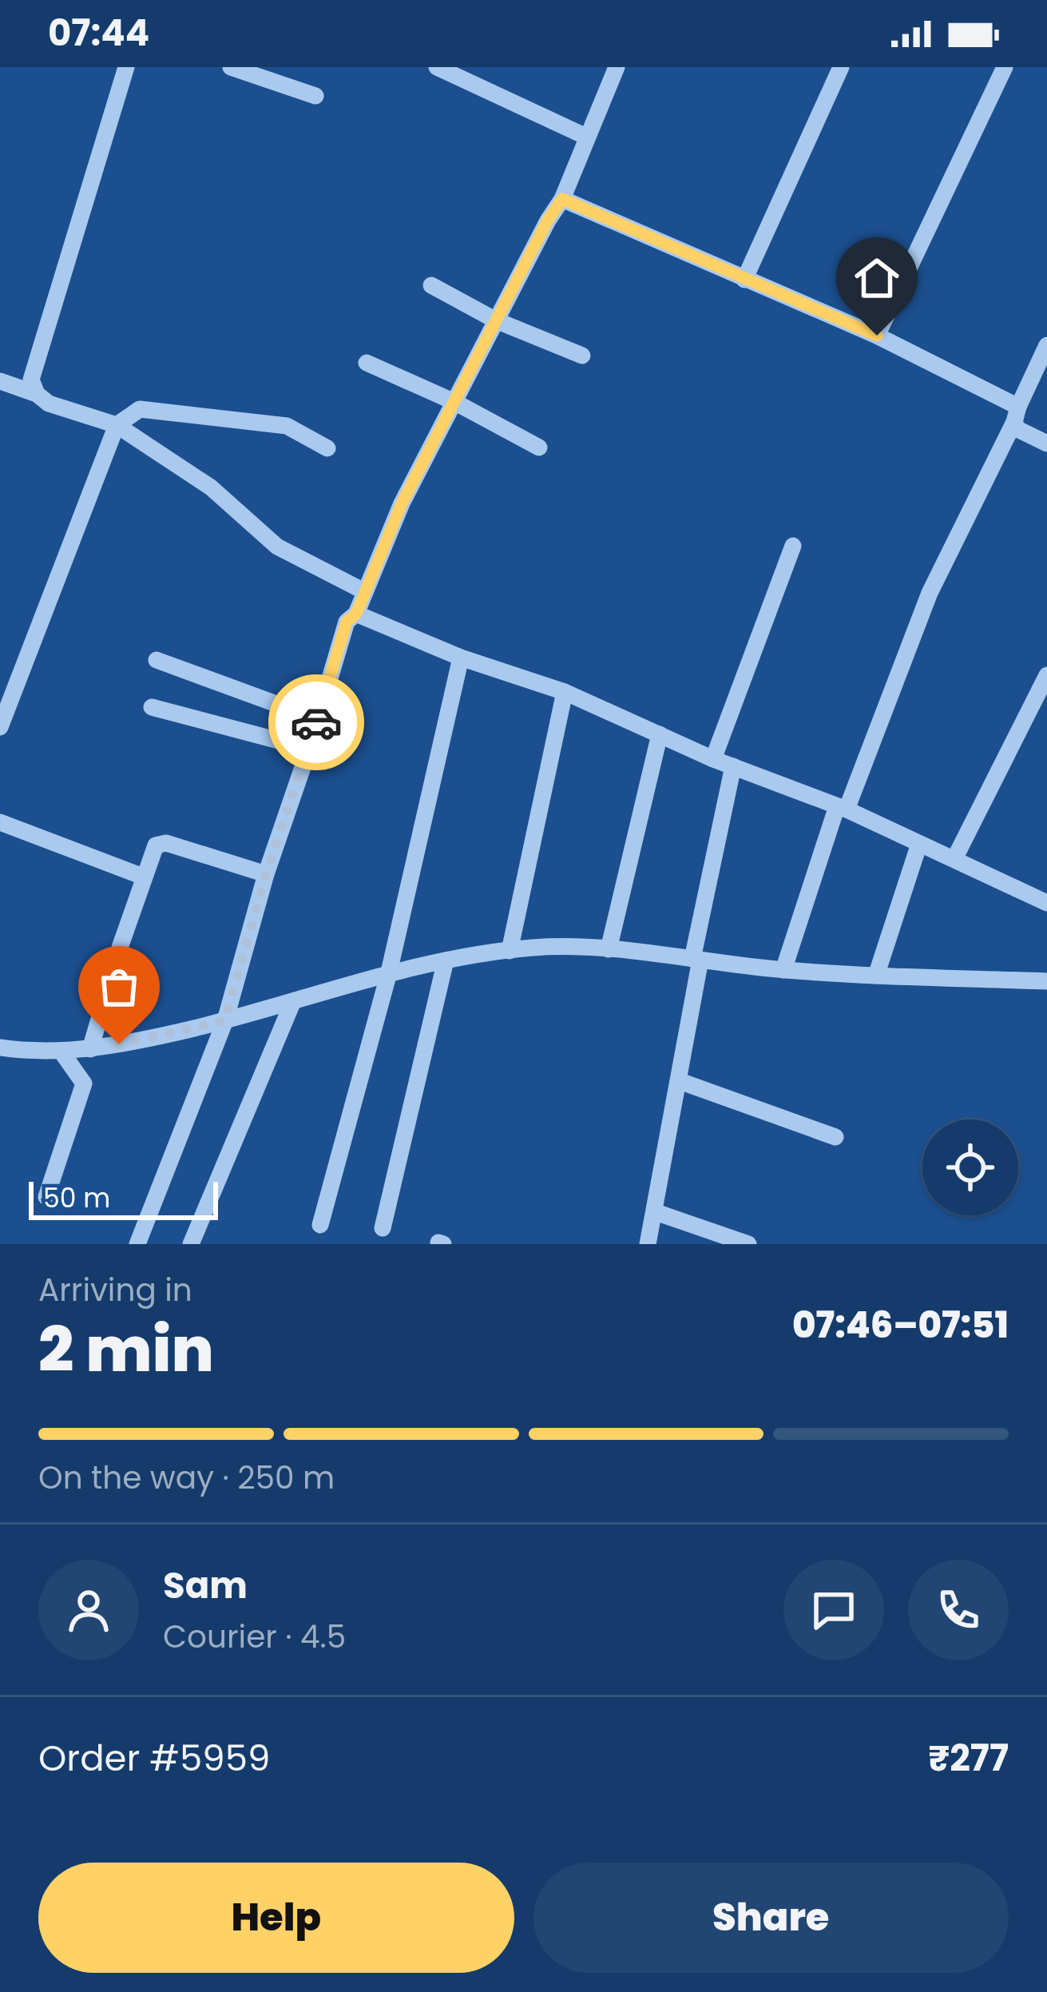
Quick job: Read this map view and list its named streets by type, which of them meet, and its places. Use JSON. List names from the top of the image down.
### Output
{
  "scale_bar": "50 m",
  "page": {
    "status": "07:44",
    "scale": "50 m",
    "heading": ["2 min", "Arriving in", "07:46–07:51"],
    "panel": [
      "Sam",
      "Courier · 4.5",
      "Order #5959",
      "₹277"
    ],
    "bar": "On the way · 250 m",
    "buttons": ["Help", "Share"]
  }
}
